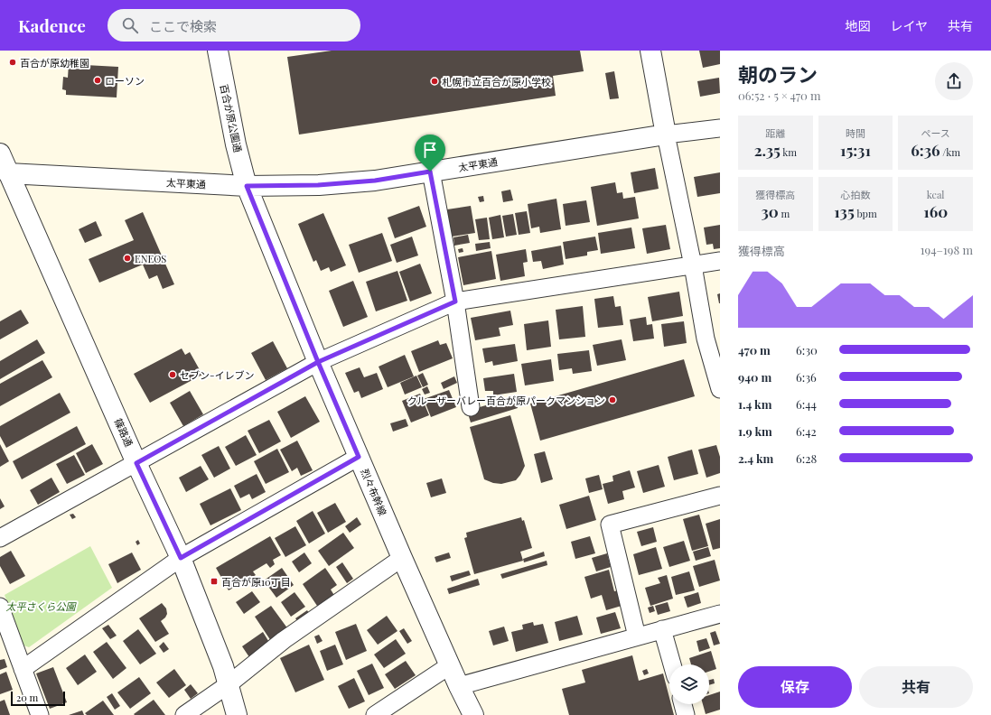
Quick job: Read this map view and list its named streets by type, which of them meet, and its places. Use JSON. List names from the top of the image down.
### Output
{
  "streets": {
    "street": [
      "百合が原公園通",
      "太平東通",
      "篠路通",
      "烈々布幹線"
    ]
  },
  "crossings": [
    ["百合が原公園通", "太平東通"],
    ["百合が原公園通", "烈々布幹線"],
    ["太平東通", "篠路通"],
    ["太平東通", "烈々布幹線"]
  ],
  "parks": ["太平さくら公園"],
  "places": {
    "other": [
      "百合が原幼稚園",
      "ローソン",
      "札幌市立百合が原小学校",
      "ENEOS",
      "セブン-イレブン",
      "クルーザーバレー百合が原パークマンション"
    ],
    "transit": ["百合が原10丁目"]
  },
  "scale_bar": "20 m",
  "page": {
    "header": "Kadence",
    "search": "ここで検索",
    "nav": ["地図", "レイヤ", "共有"],
    "heading": ["朝のラン", "06:52 · 5 × 470 m"],
    "stats": [
      ["距離", "2.35 km"],
      ["時間", "15:31"],
      ["ペース", "6:36 /km"],
      ["獲得標高", "30 m"],
      ["心拍数", "135 bpm"],
      ["kcal", "160"]
    ],
    "chart": ["獲得標高", "194–198 m"],
    "list": [
      {
        "name": "470 m",
        "note": "6:30"
      },
      {
        "name": "940 m",
        "note": "6:36"
      },
      {
        "name": "1.4 km",
        "note": "6:44"
      },
      {
        "name": "1.9 km",
        "note": "6:42"
      },
      {
        "name": "2.4 km",
        "note": "6:28"
      }
    ],
    "buttons": ["保存", "共有"],
    "scale": "20 m"
  }
}
